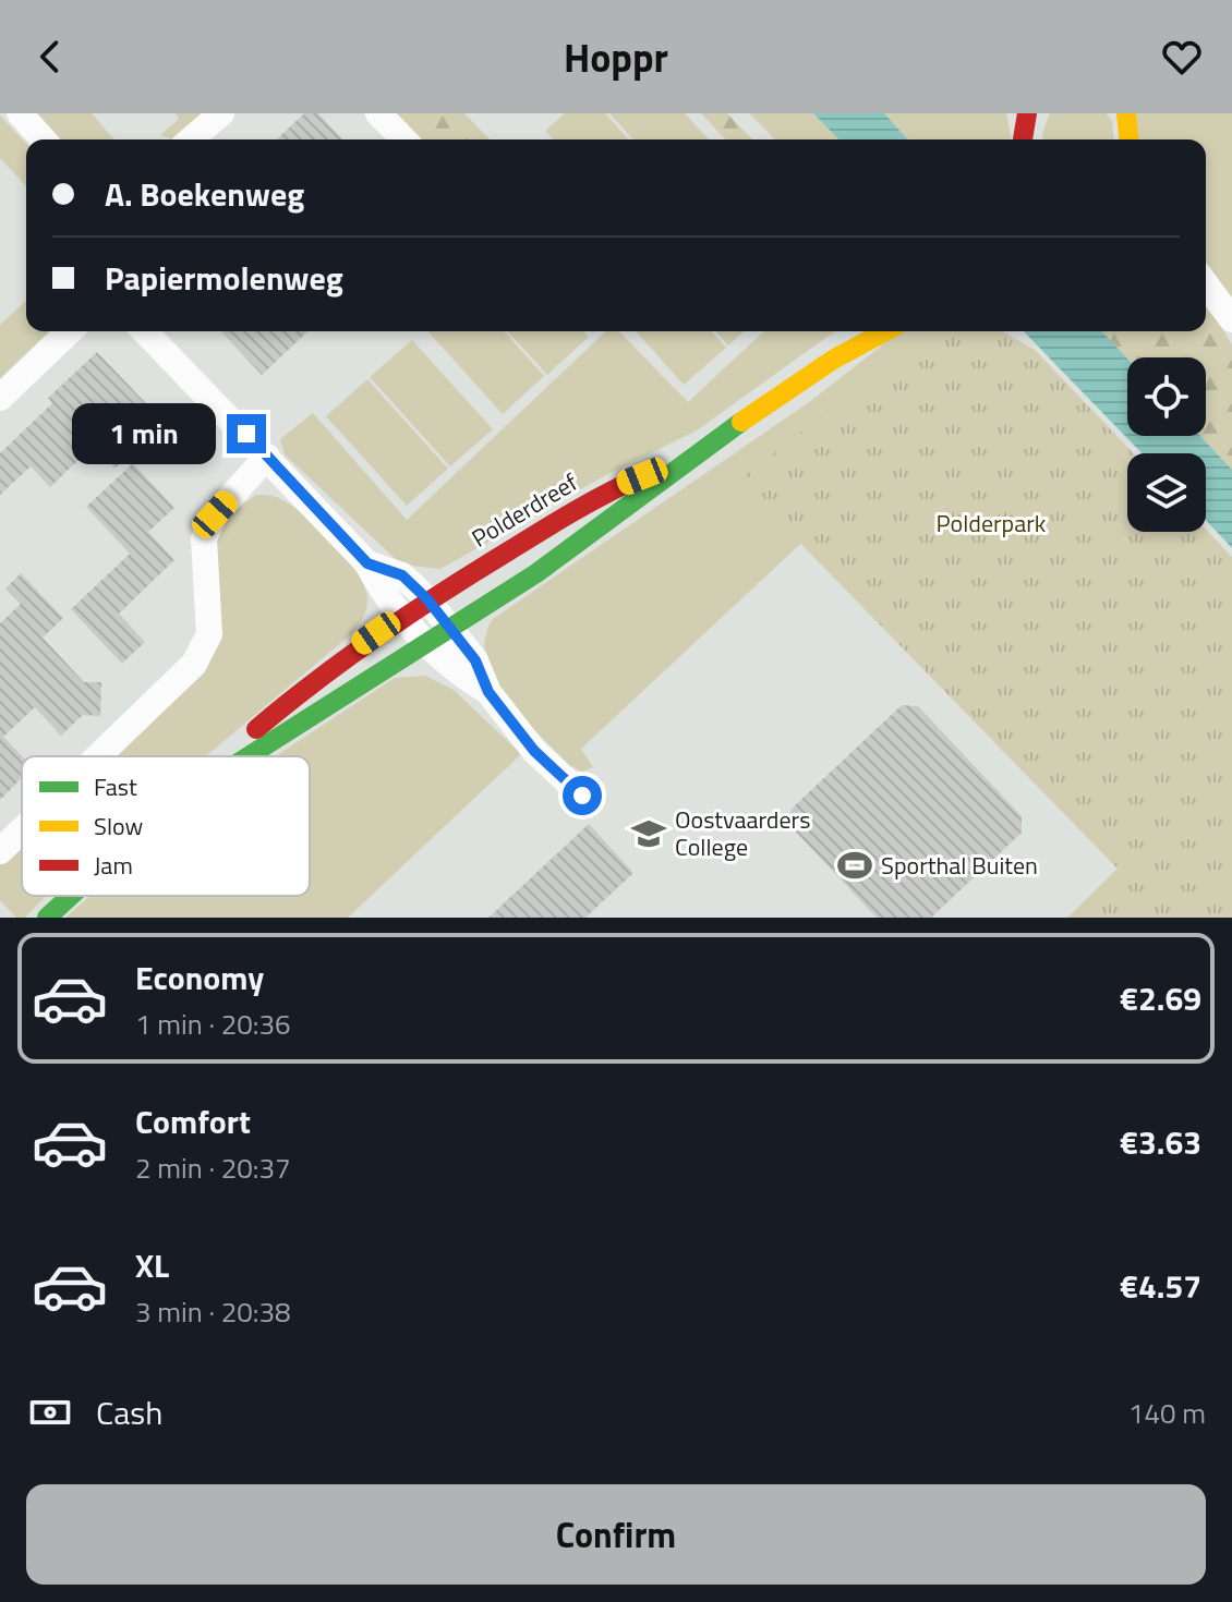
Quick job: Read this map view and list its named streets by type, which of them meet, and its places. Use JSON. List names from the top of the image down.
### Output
{
  "streets": {
    "main road": ["Polderdreef"]
  },
  "parks": ["Polderpark"],
  "places": {
    "school or university": ["Oostvaarders College"],
    "sports": ["Sporthal Buiten"]
  },
  "legend": ["Fast", "Slow", "Jam"],
  "page": {
    "header": "Hoppr",
    "banner": ["A. Boekenweg", "Papiermolenweg"],
    "bubble": "1 min",
    "list": [
      {
        "name": "Economy",
        "note": "1 min · 20:36",
        "value": "€2.69"
      },
      {
        "name": "Comfort",
        "note": "2 min · 20:37",
        "value": "€3.63"
      },
      {
        "name": "XL",
        "note": "3 min · 20:38",
        "value": "€4.57"
      }
    ],
    "pay": ["Cash", "140 m"],
    "buttons": "Confirm"
  }
}
